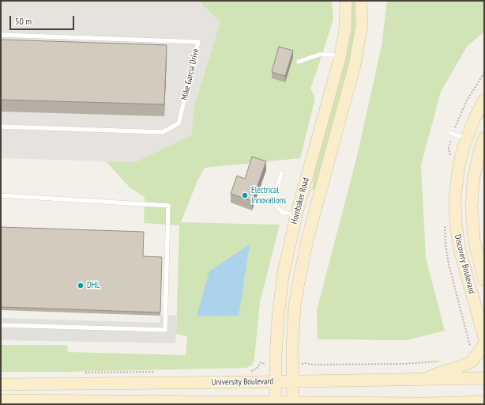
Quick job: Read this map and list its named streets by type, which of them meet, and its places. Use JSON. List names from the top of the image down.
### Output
{
  "streets": {
    "main road": ["Hornbaker Road", "Discovery Boulevard", "University Boulevard"],
    "lane": ["Mike Garcia Drive"]
  },
  "crossings": [
    ["Hornbaker Road", "University Boulevard"]
  ],
  "places": ["Electrical Innovations", "DHL"],
  "scale_bar": "50 m"
}
